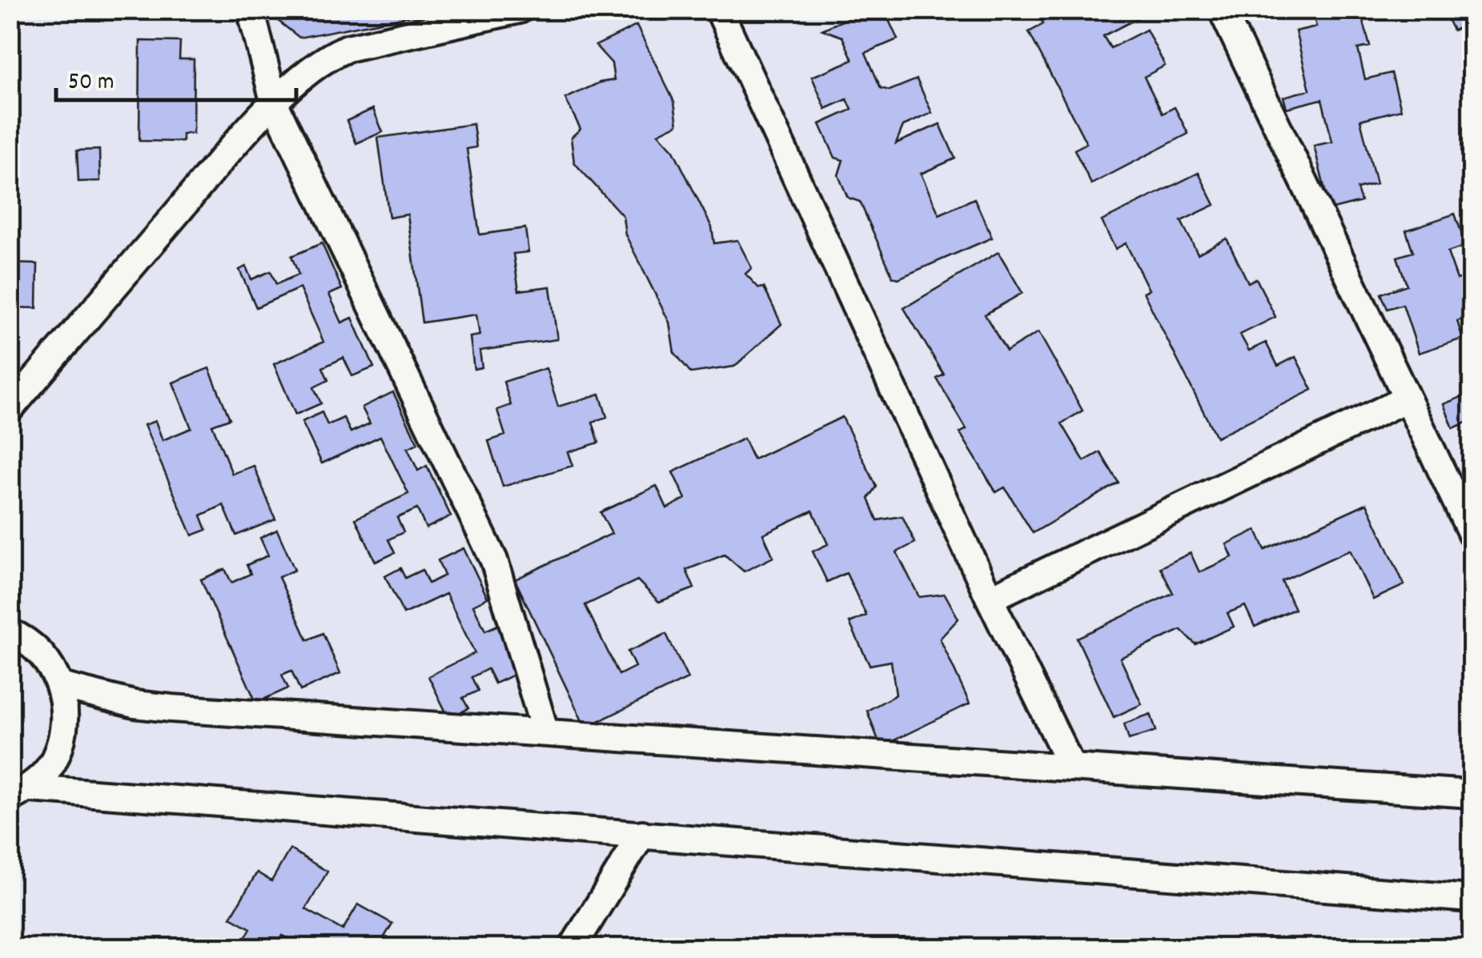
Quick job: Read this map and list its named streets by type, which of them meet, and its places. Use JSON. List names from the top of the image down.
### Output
{
  "scale_bar": "50 m"
}
